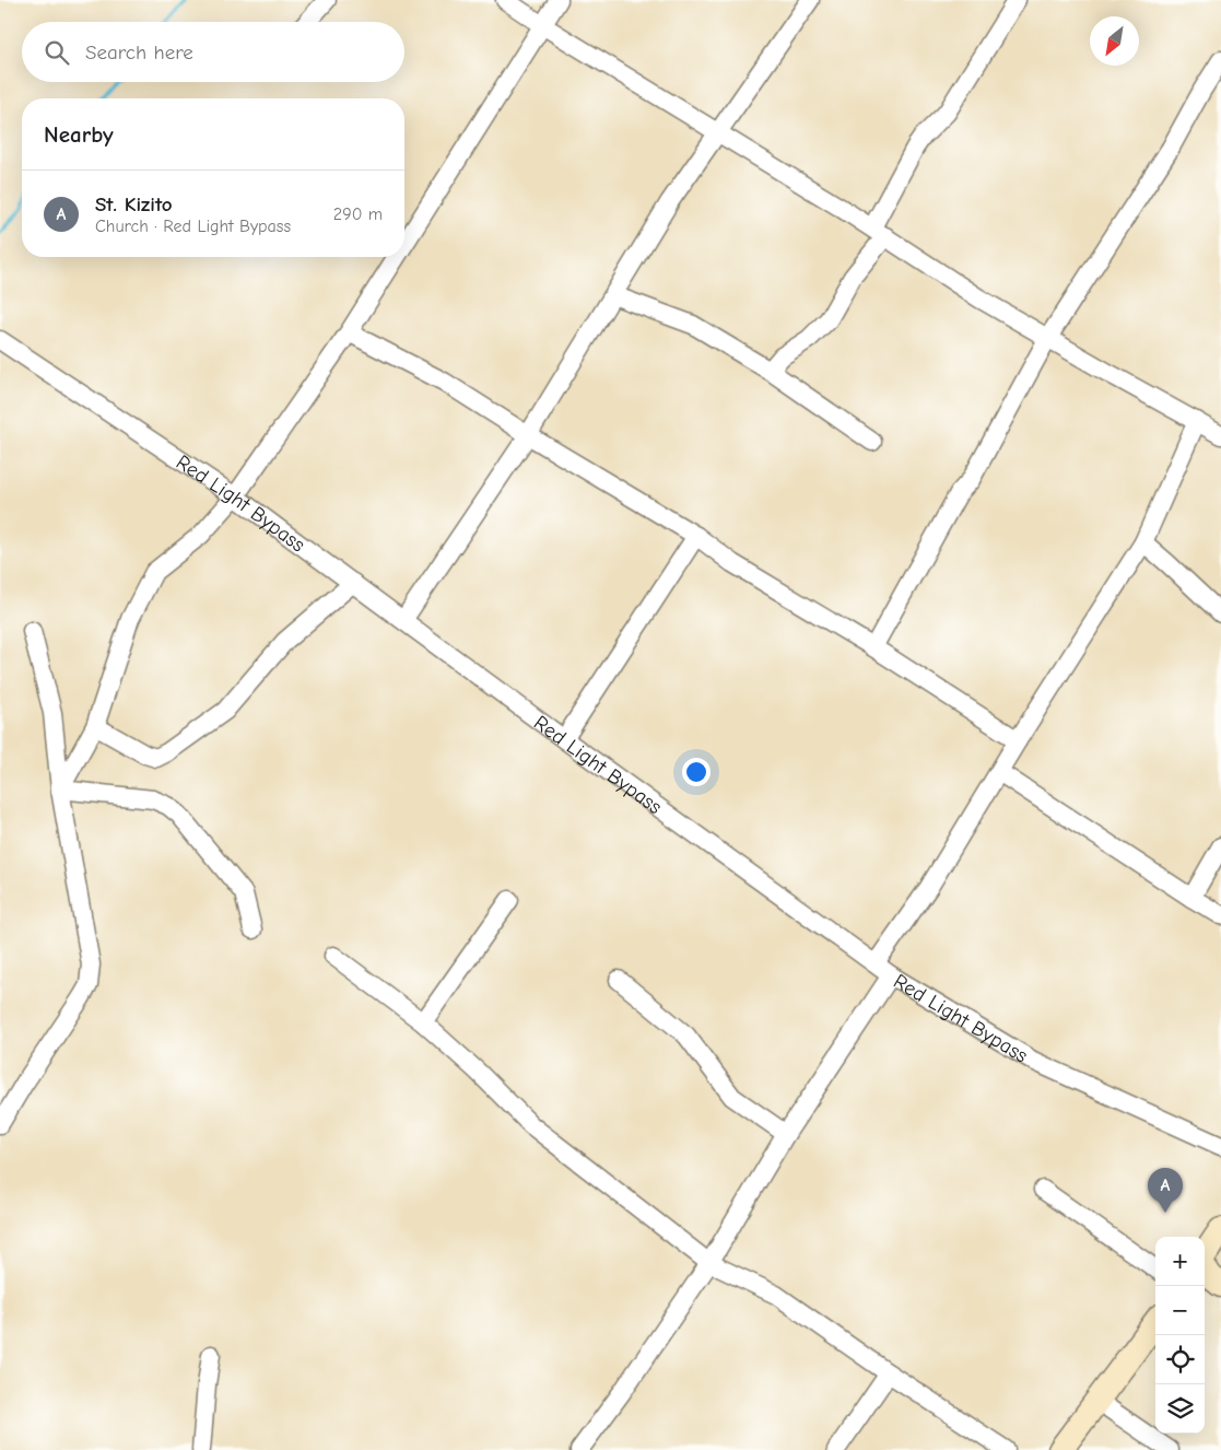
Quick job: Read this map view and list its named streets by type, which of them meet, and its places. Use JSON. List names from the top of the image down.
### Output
{
  "streets": {
    "street": ["Red Light Bypass"]
  },
  "north": "bottom left",
  "page": {
    "search": "Search here",
    "heading": "Nearby",
    "list": [
      {
        "mark": "A",
        "name": "St. Kizito",
        "note": "Church · Red Light Bypass",
        "value": "290 m"
      }
    ],
    "pins": "A",
    "map_buttons": ["+", "−"]
  }
}
